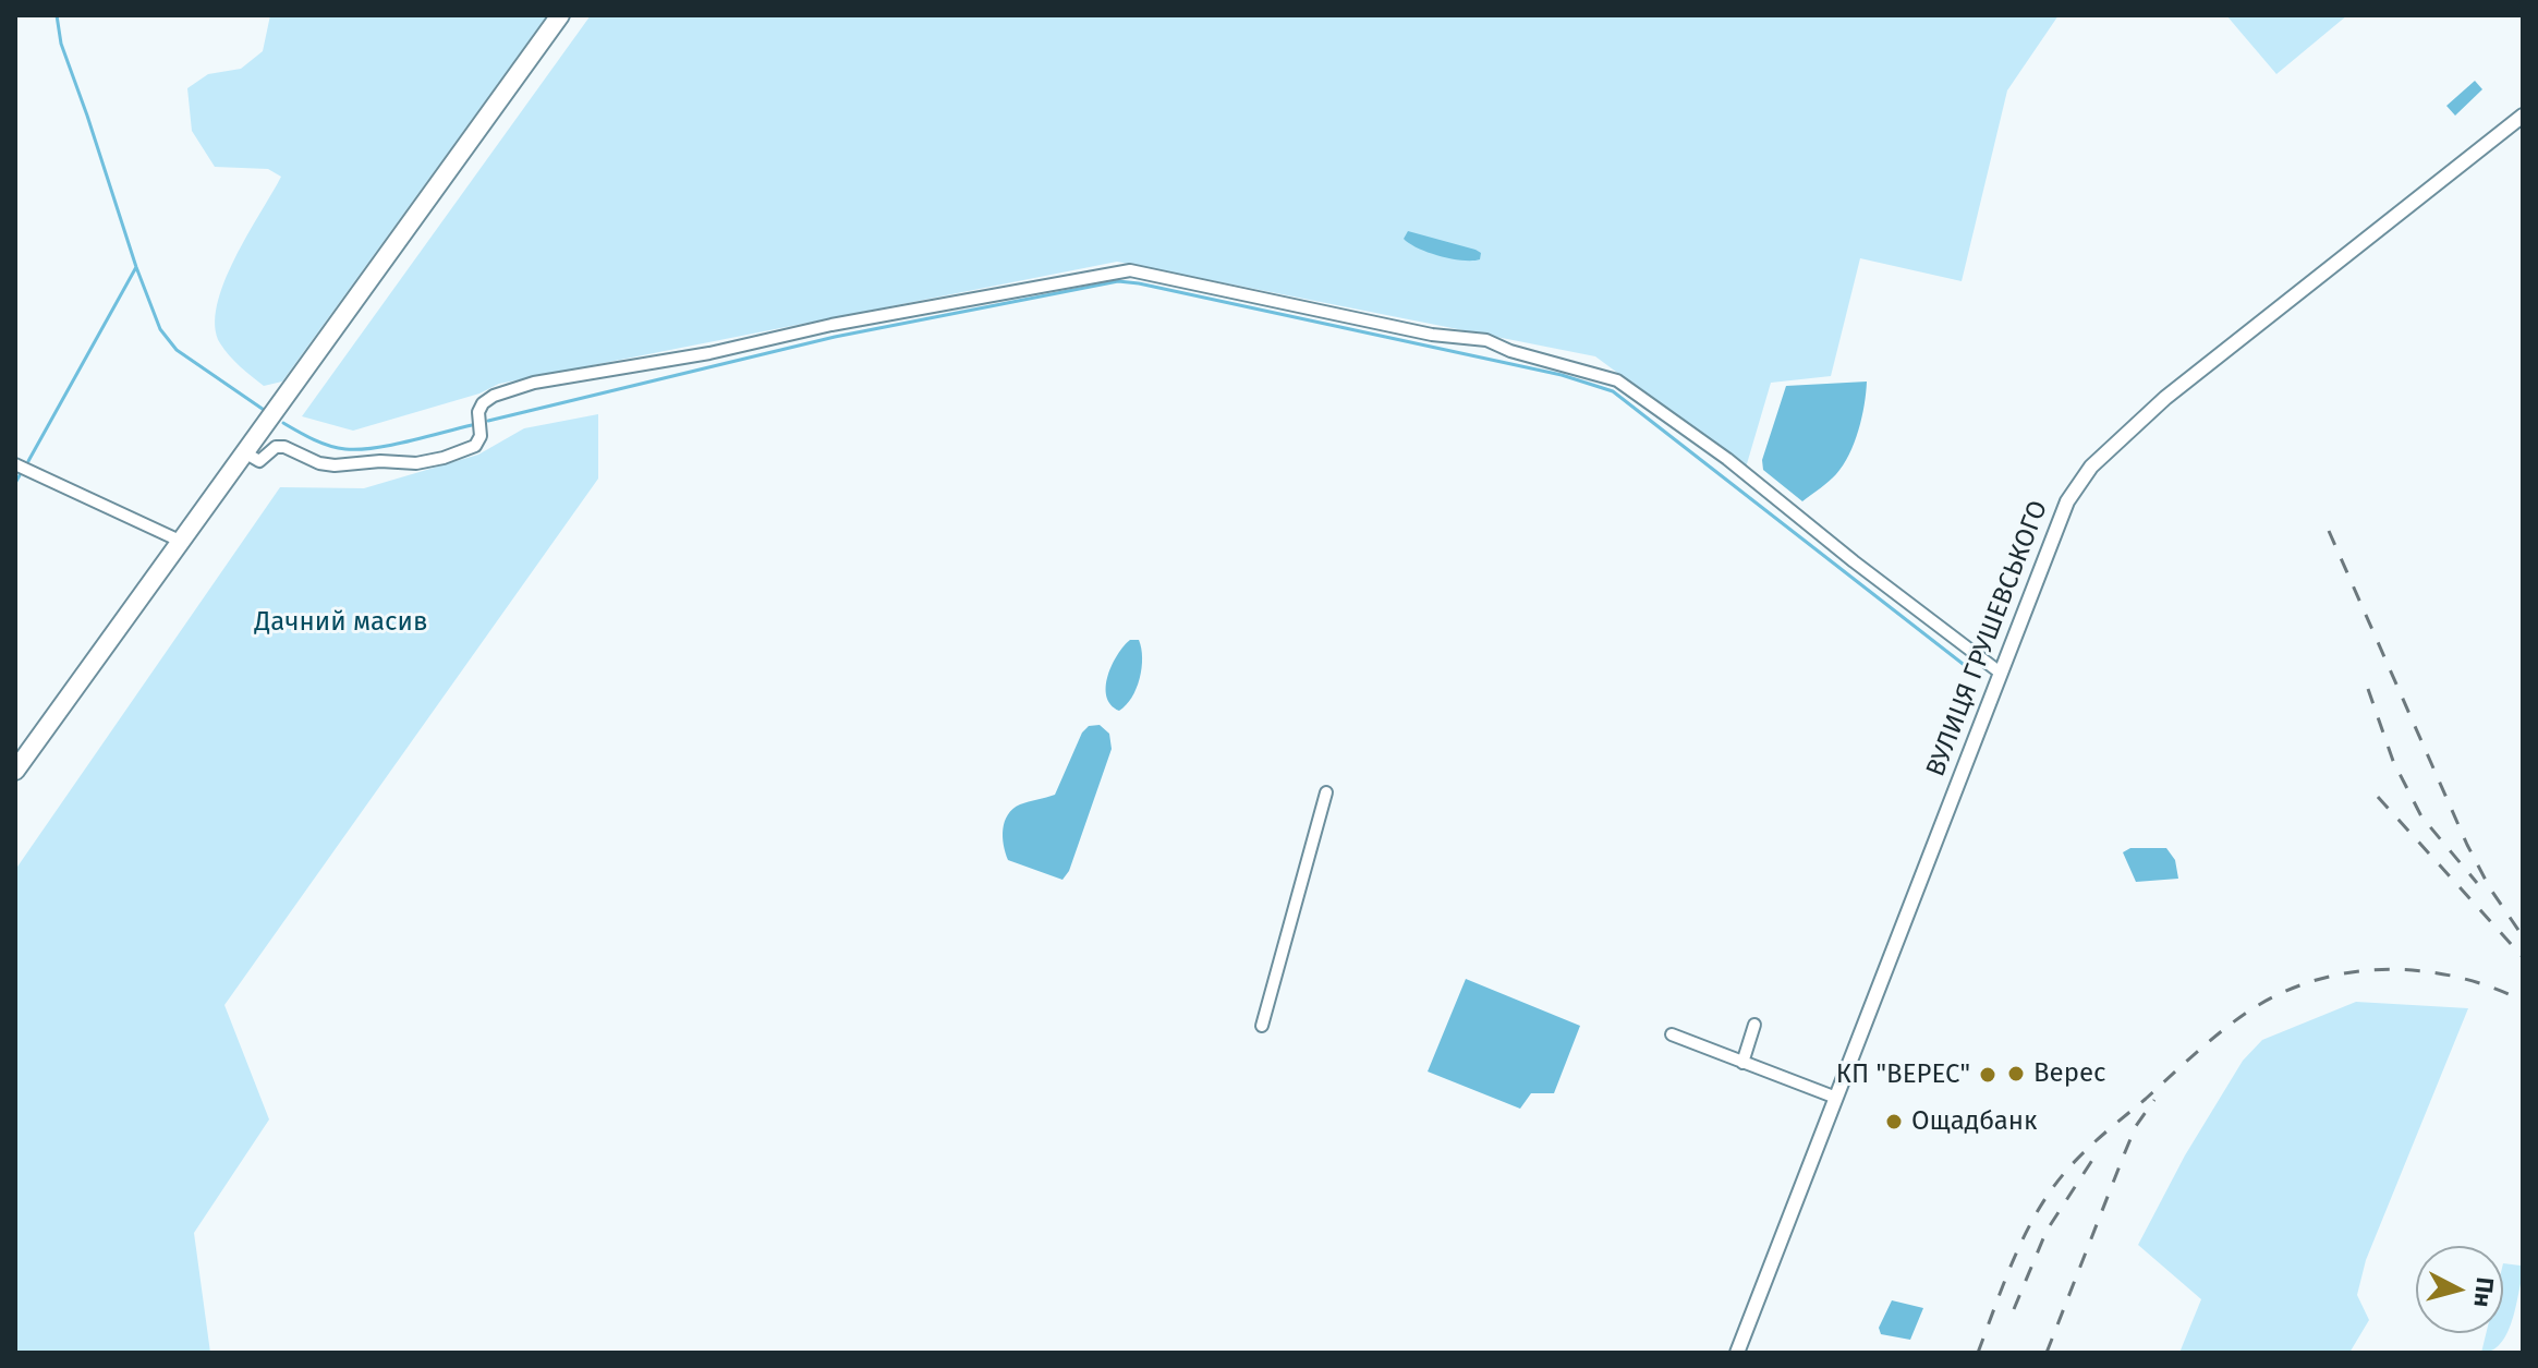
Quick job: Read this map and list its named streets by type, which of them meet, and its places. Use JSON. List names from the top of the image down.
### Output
{
  "streets": {
    "street": ["ВУЛИЦЯ ГРУШЕВСЬКОГО"]
  },
  "parks": ["Дачний масив"],
  "places": ["Верес", "КП \"ВЕРЕС\"", "Ощадбанк"],
  "north": "right"
}
